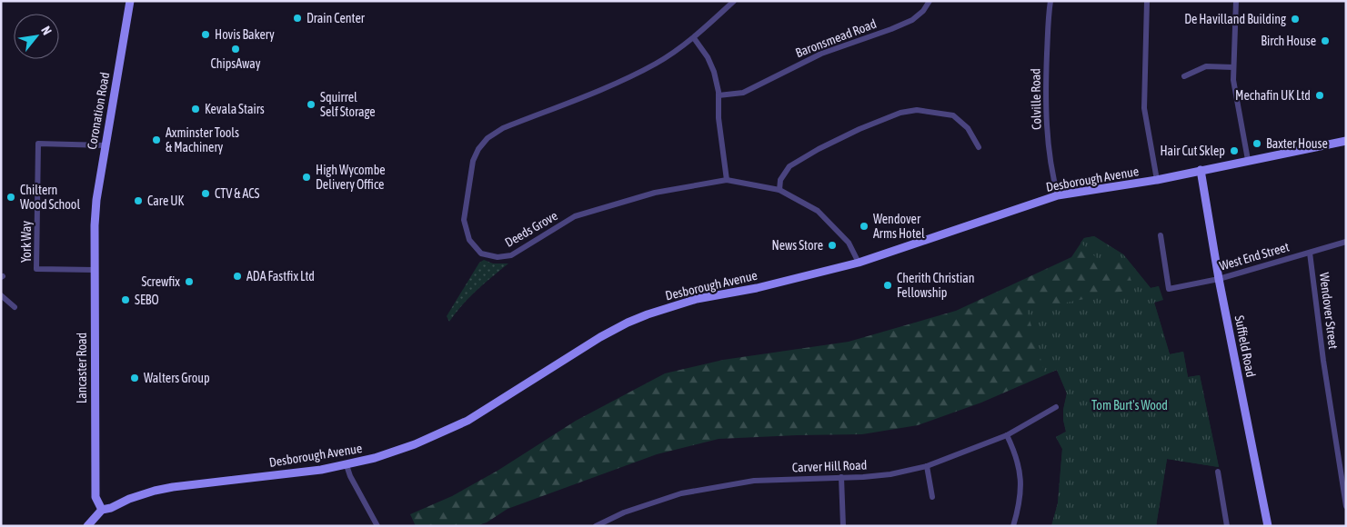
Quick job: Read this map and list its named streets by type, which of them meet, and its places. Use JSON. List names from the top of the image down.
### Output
{
  "streets": {
    "street": [
      "Baronsmead Road",
      "Colville Road",
      "Coronation Road",
      "Desborough Avenue",
      "Deeds Grove",
      "York Way",
      "West End Street",
      "Wendover Street",
      "Suffield Road",
      "Lancaster Road",
      "Carver Hill Road"
    ]
  },
  "crossings": [
    ["Colville Road", "Desborough Avenue"],
    ["Coronation Road", "York Way"],
    ["Coronation Road", "Lancaster Road"],
    ["Desborough Avenue", "Deeds Grove"],
    ["Desborough Avenue", "Suffield Road"],
    ["Desborough Avenue", "Lancaster Road"],
    ["York Way", "Lancaster Road"],
    ["West End Street", "Wendover Street"],
    ["West End Street", "Suffield Road"]
  ],
  "parks": ["Tom Burt's Wood"],
  "places": [
    "Drain Center",
    "De Havilland Building",
    "Hovis Bakery",
    "Birch House",
    "ChipsAway",
    "Mechafin UK Ltd",
    "Squirrel Self Storage",
    "Kevala Stairs",
    "Axminster Tools & Machinery",
    "Baxter House",
    "Hair Cut Sklep",
    "High Wycombe Delivery Office",
    "CTV & ACS",
    "Chiltern Wood School",
    "Care UK",
    "Wendover Arms Hotel",
    "News Store",
    "ADA Fastfix Ltd",
    "Screwfix",
    "Cherith Christian Fellowship",
    "SEBO",
    "Walters Group"
  ],
  "north": "top right"
}
